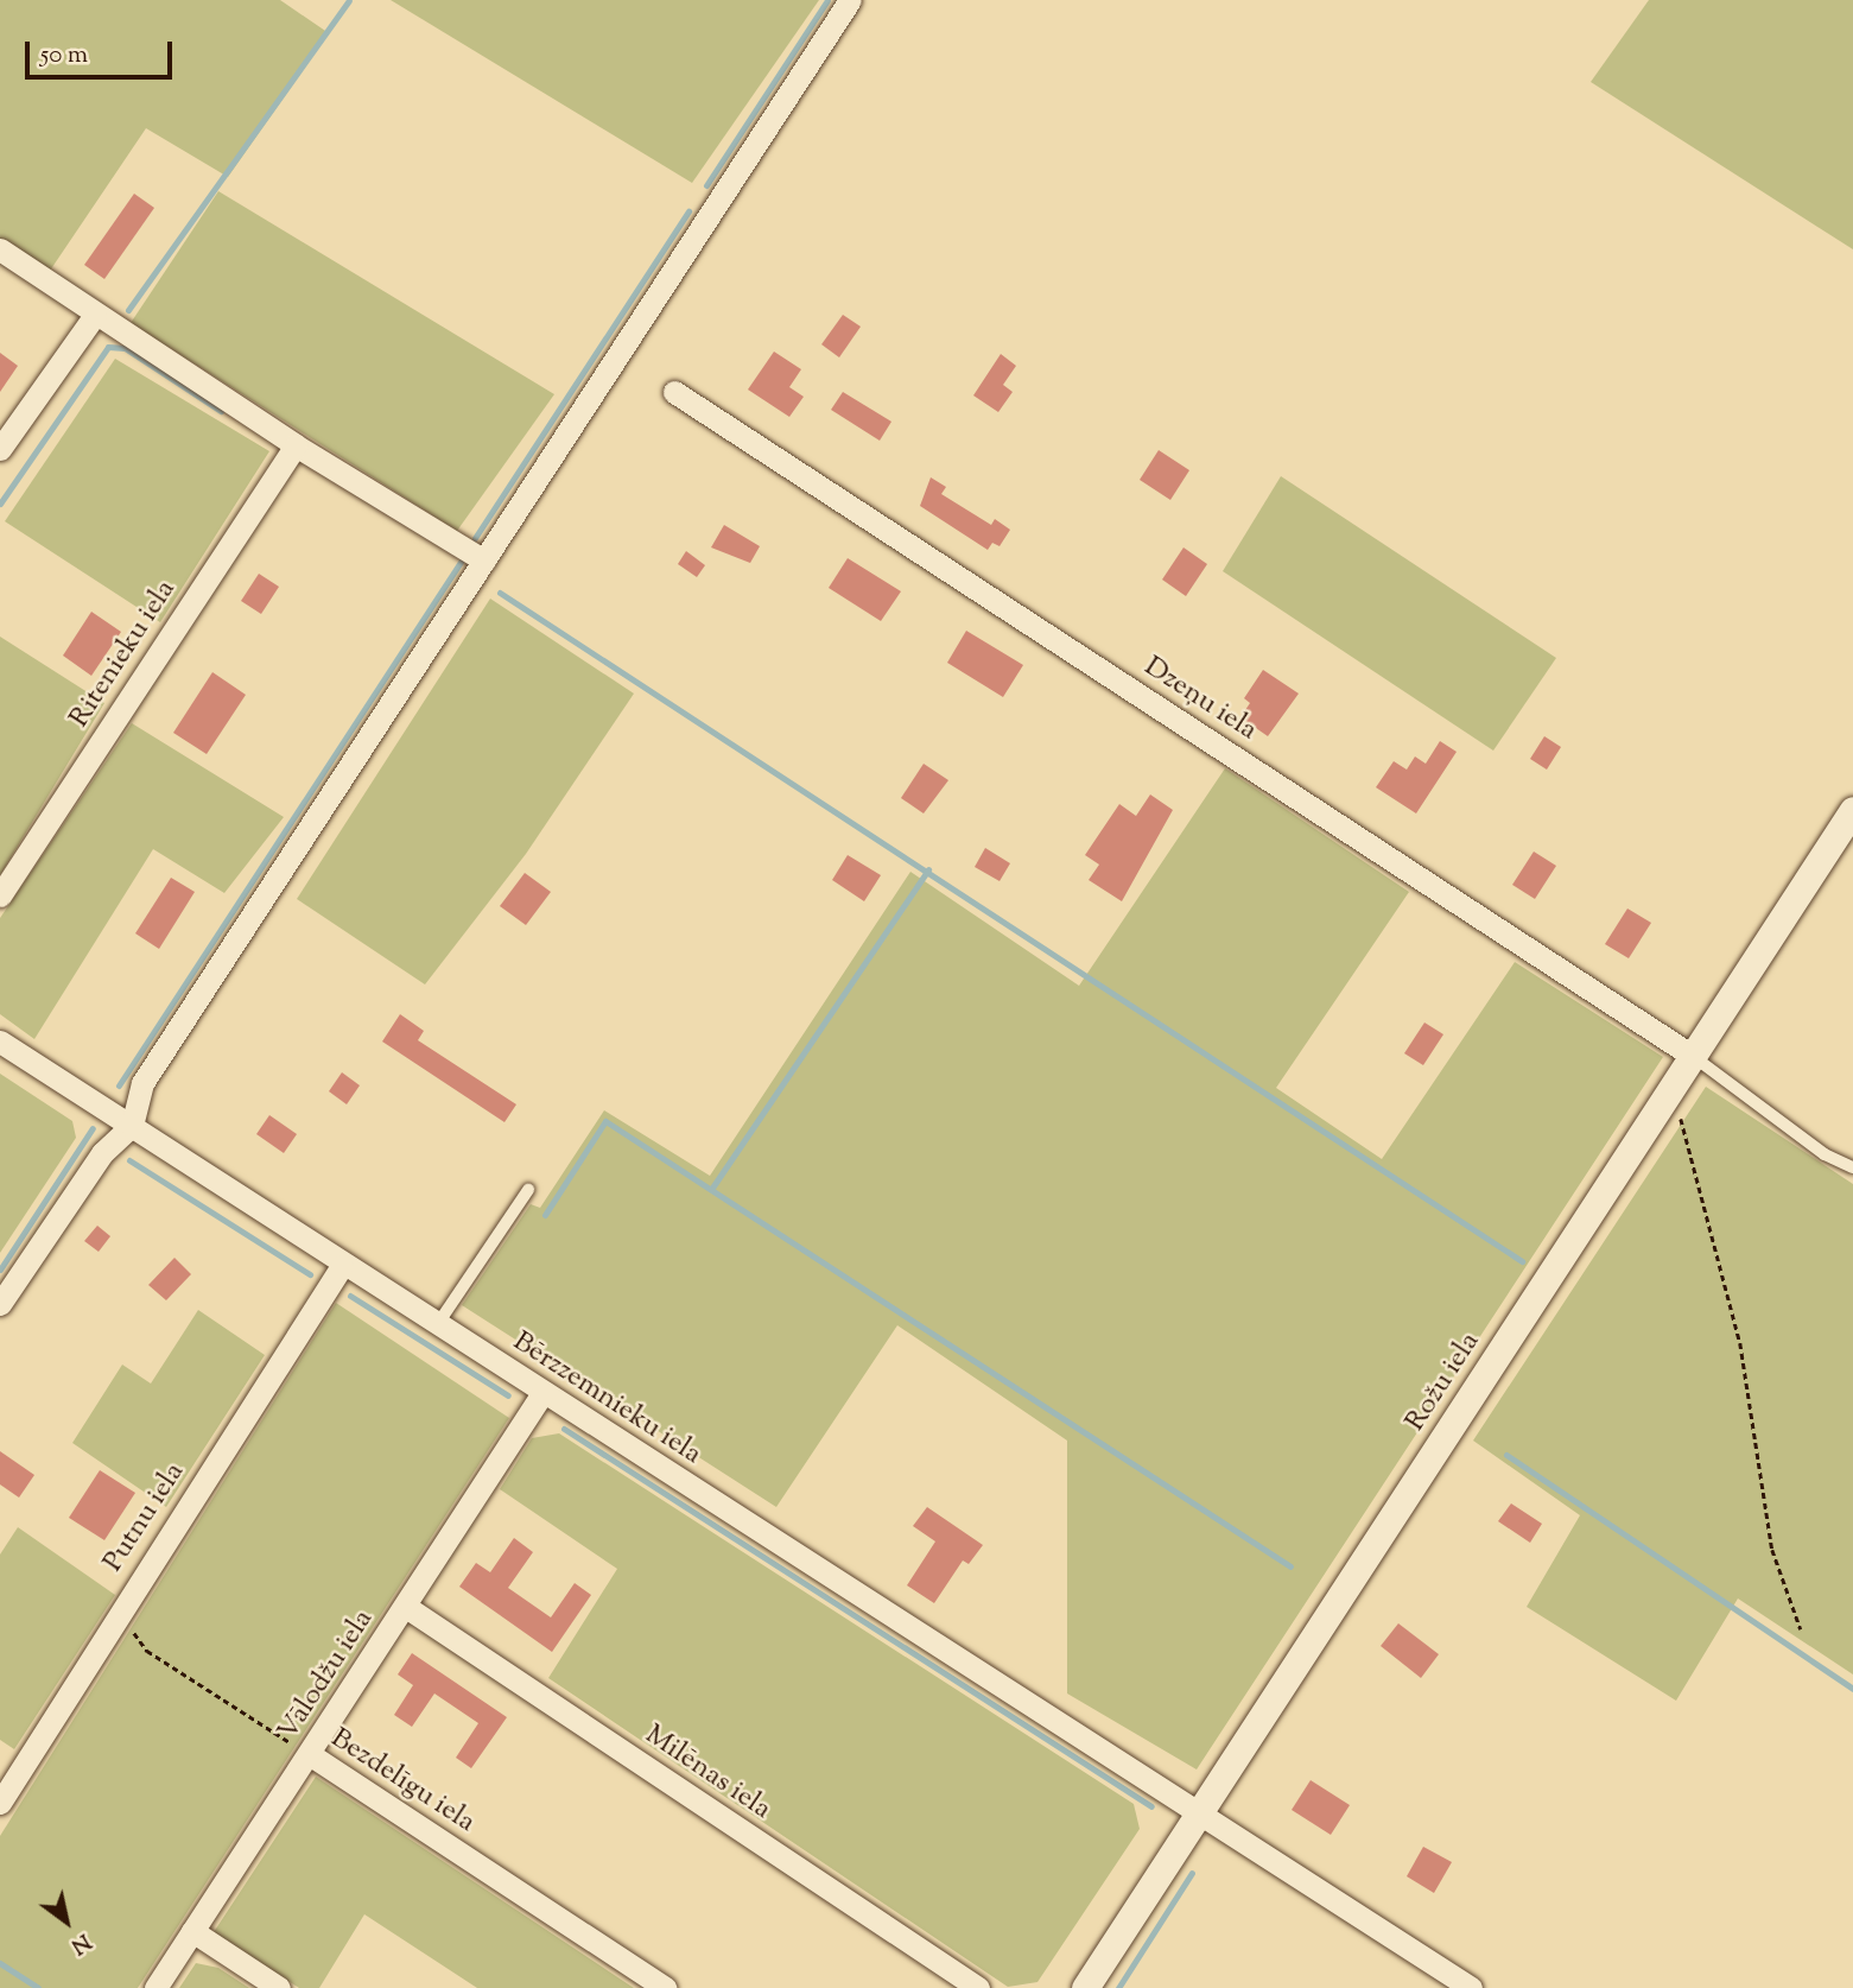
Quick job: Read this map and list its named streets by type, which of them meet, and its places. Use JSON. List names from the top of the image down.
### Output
{
  "streets": {
    "street": [
      "Ritenieku iela",
      "Dzeņu iela",
      "Rožu iela",
      "Bērzzemnieku iela",
      "Putnu iela",
      "Vālodžu iela",
      "Milēnas iela",
      "Bezdelīgu iela"
    ]
  },
  "crossings": [
    ["Dzeņu iela", "Rožu iela"],
    ["Rožu iela", "Bērzzemnieku iela"],
    ["Bērzzemnieku iela", "Putnu iela"],
    ["Bērzzemnieku iela", "Vālodžu iela"],
    ["Putnu iela", "Bezdelīgu iela"],
    ["Vālodžu iela", "Milēnas iela"],
    ["Vālodžu iela", "Bezdelīgu iela"]
  ],
  "scale_bar": "50 m",
  "north": "bottom right"
}
